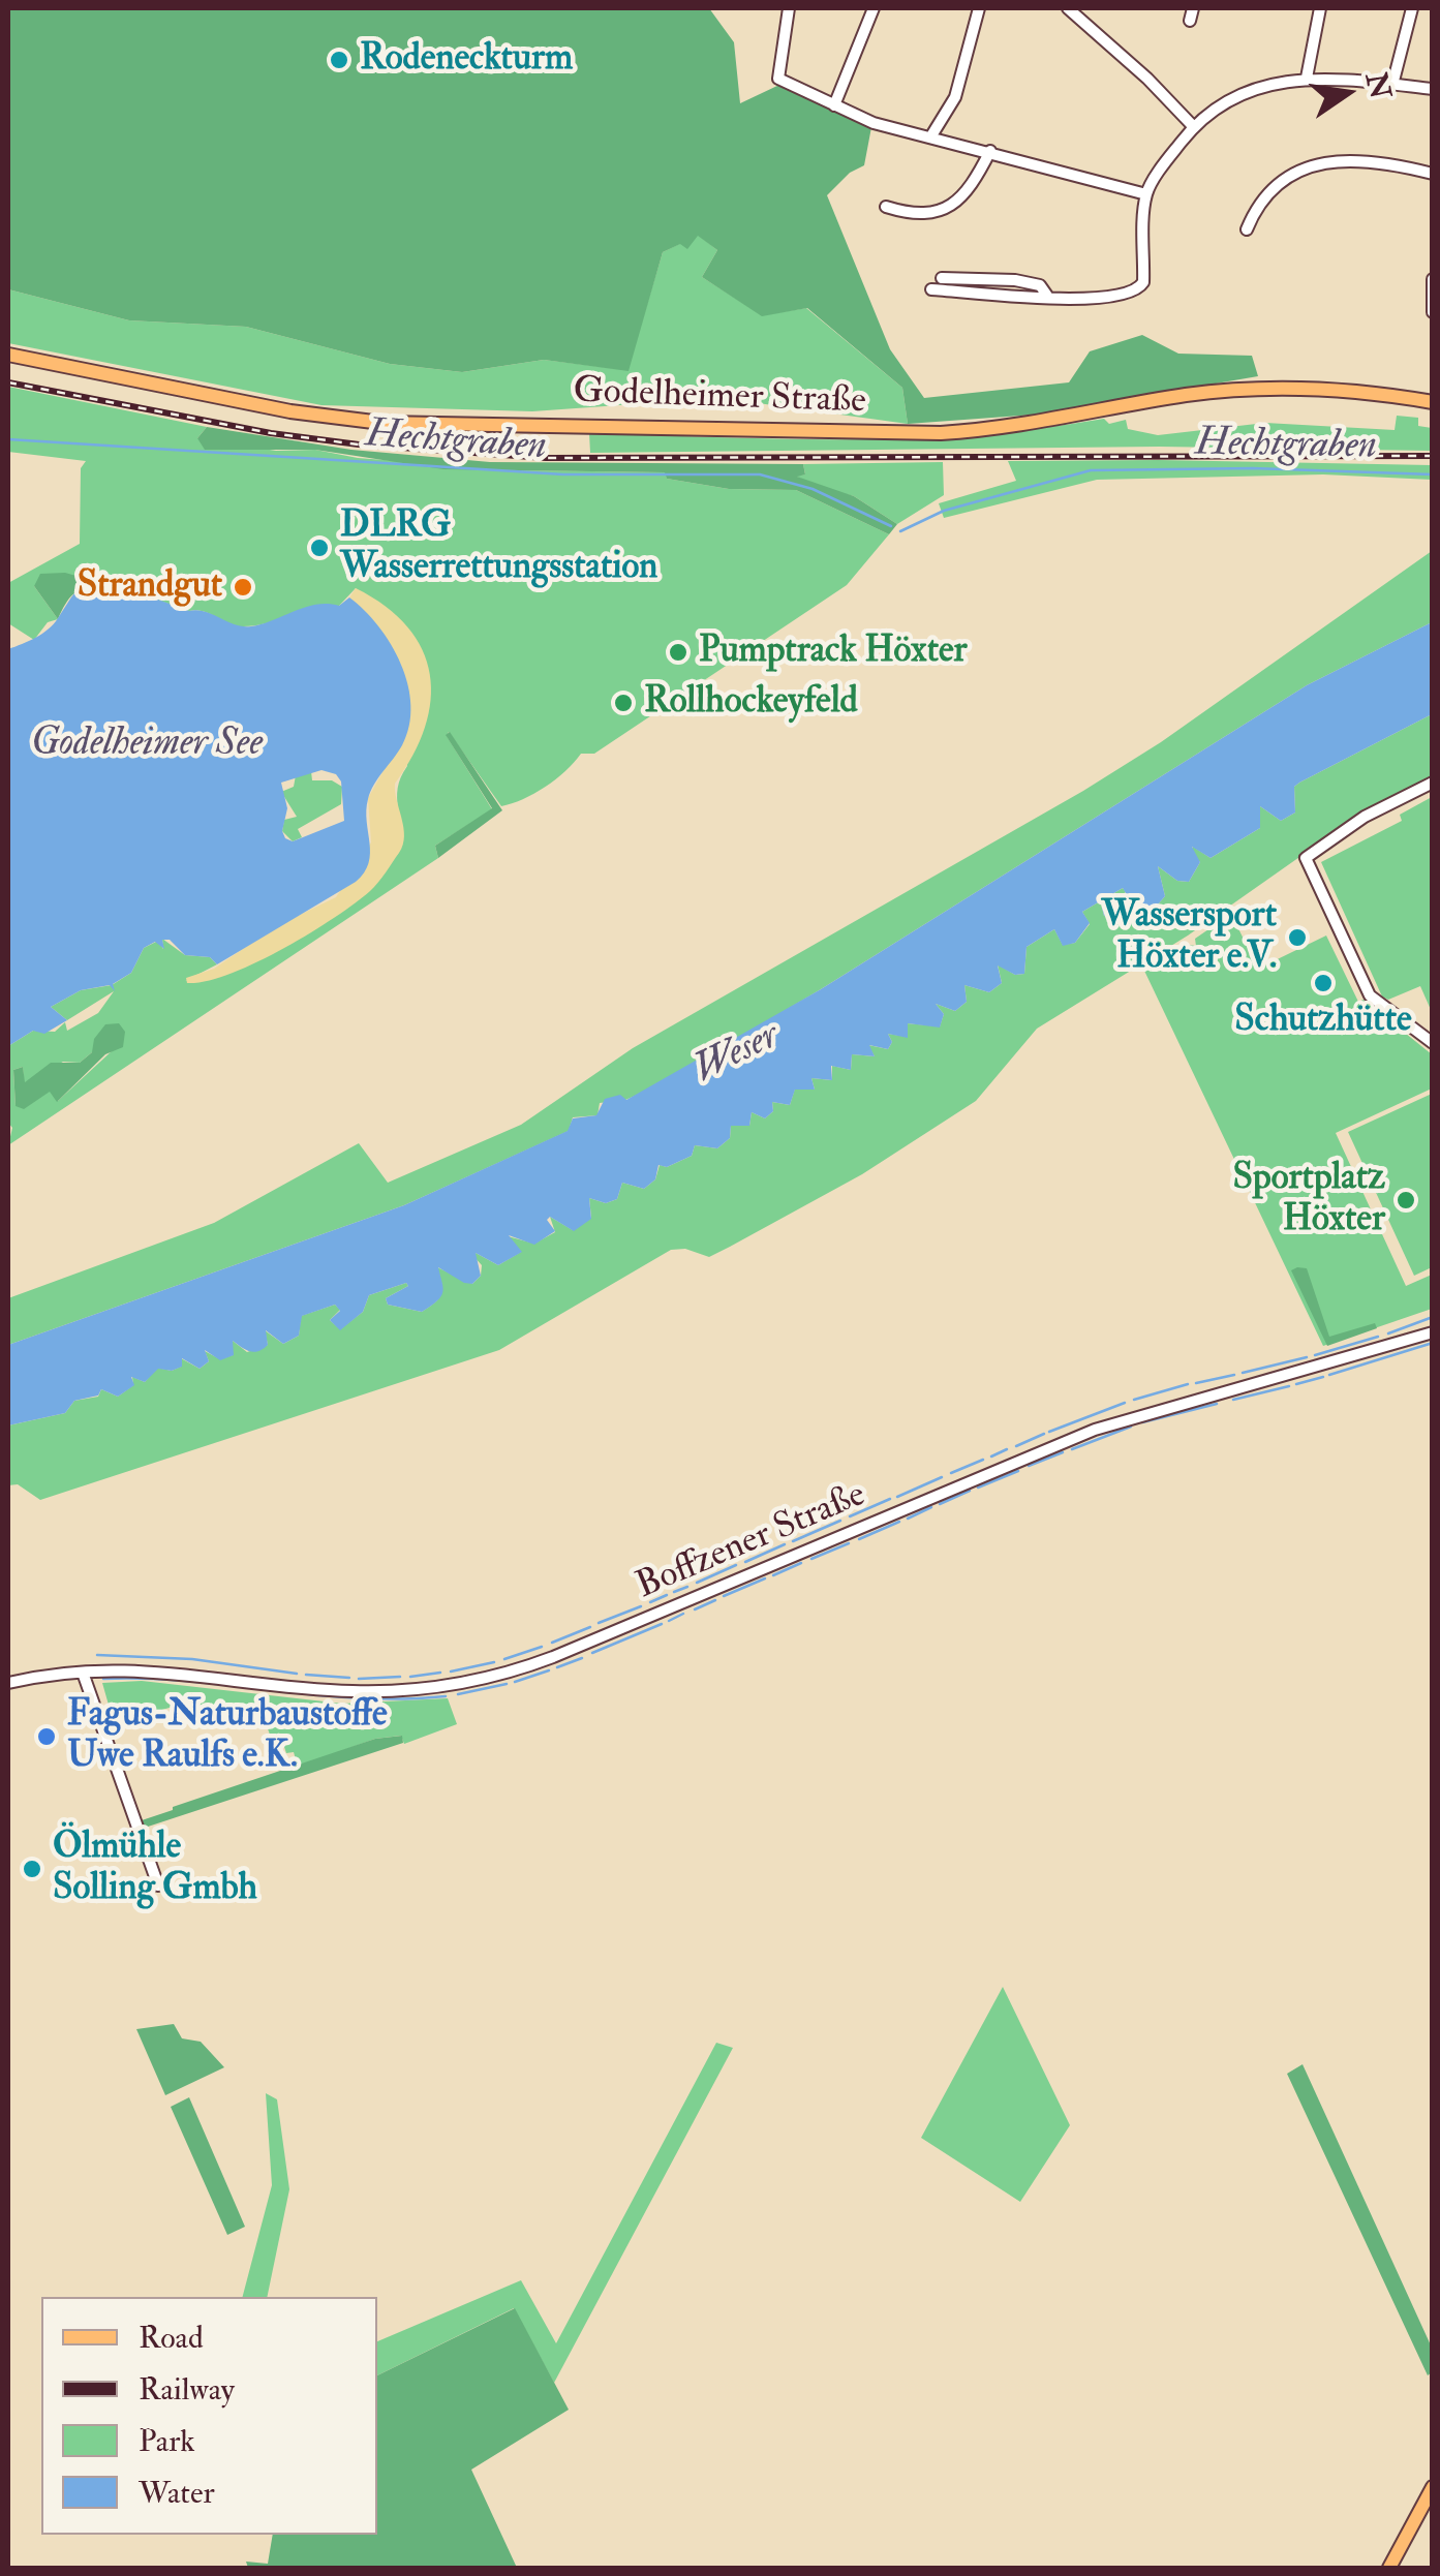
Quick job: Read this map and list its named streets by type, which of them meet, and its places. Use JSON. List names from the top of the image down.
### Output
{
  "streets": {
    "main road": ["Godelheimer Straße"],
    "street": ["Boffzener Straße"]
  },
  "water": ["Hechtgraben", "Godelheimer See", "Weser"],
  "places": [
    "Rodeneckturm",
    "DLRG Wasserrettungsstation",
    "Strandgut",
    "Pumptrack Höxter",
    "Rollhockeyfeld",
    "Wassersport Höxter e.V.",
    "Schutzhütte",
    "Sportplatz Höxter",
    "Fagus-Naturbaustoffe Uwe Raulfs e.K.",
    "Ölmühle Solling Gmbh"
  ],
  "legend": [
    "Road",
    "Railway",
    "Park",
    "Water"
  ],
  "north": "right"
}
